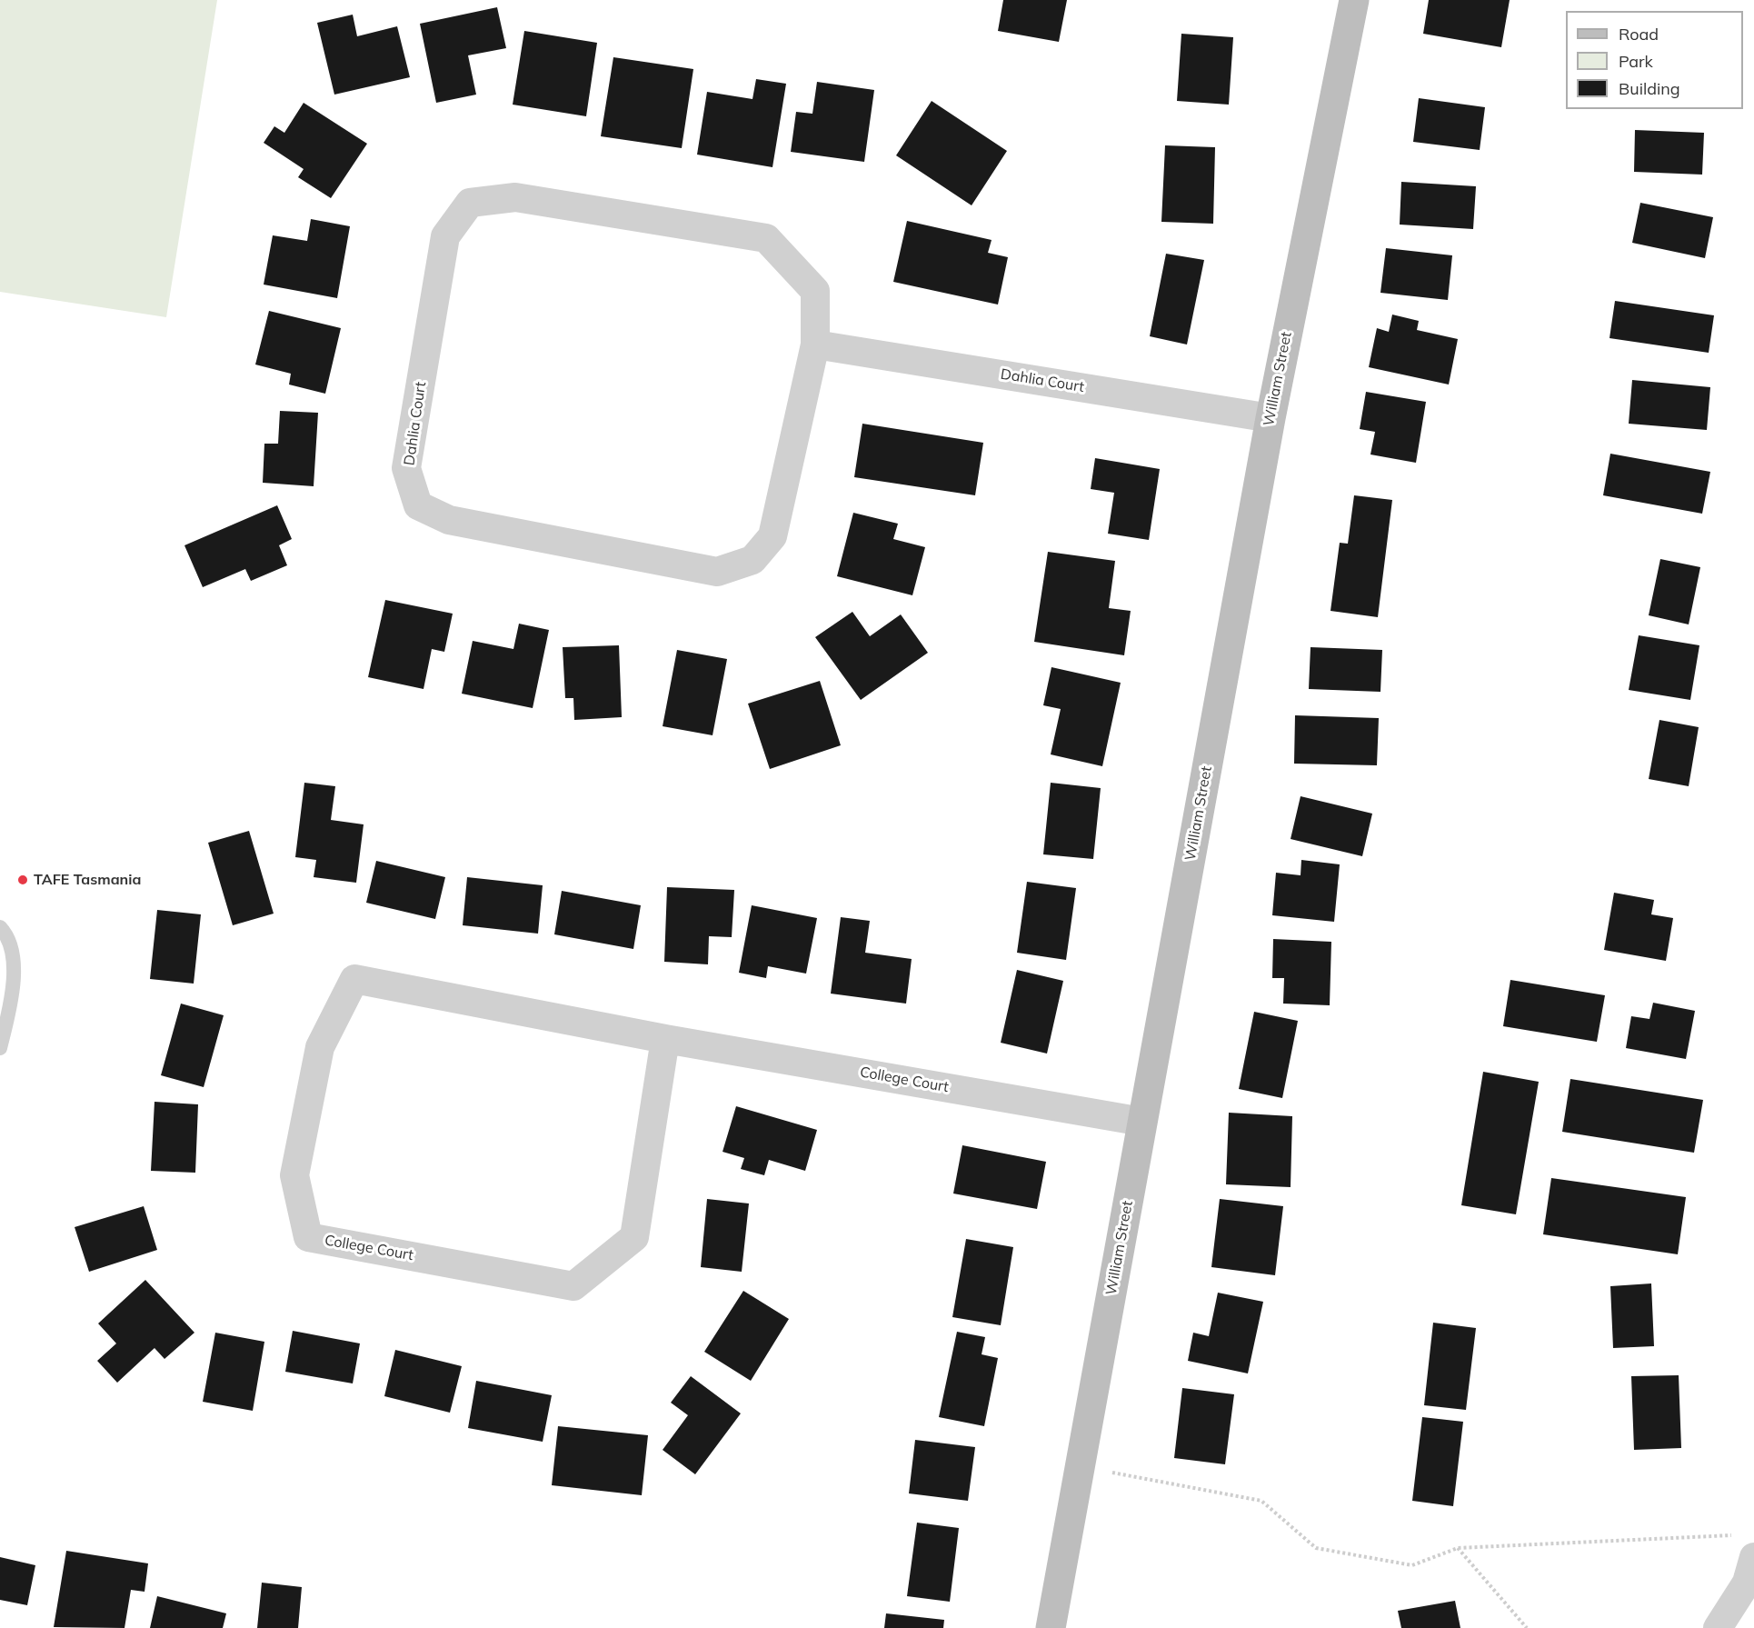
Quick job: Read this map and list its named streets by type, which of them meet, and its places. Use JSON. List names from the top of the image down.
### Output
{
  "streets": {
    "main road": ["William Street"],
    "street": ["Dahlia Court", "College Court"]
  },
  "crossings": [
    ["William Street", "Dahlia Court"],
    ["William Street", "College Court"]
  ],
  "places": ["TAFE Tasmania"],
  "legend": ["Road", "Park", "Building"]
}
